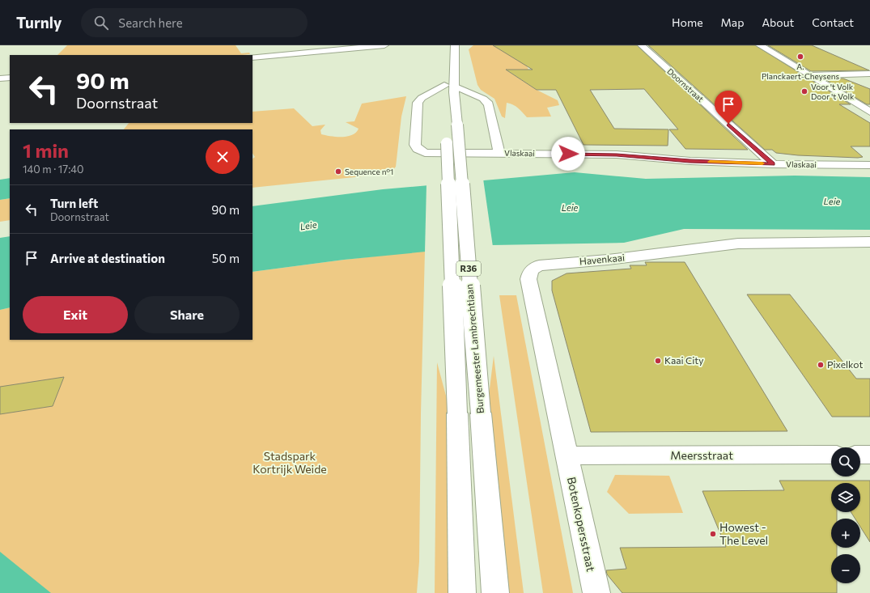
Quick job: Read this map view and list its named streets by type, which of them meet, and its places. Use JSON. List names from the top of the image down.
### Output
{
  "streets": {
    "street": [
      "Doornstraat",
      "Vlaskaai",
      "Havenkaai",
      "R36",
      "Burgemeester Lambrechtlaan",
      "Meersstraat",
      "Botenkopersstraat"
    ]
  },
  "crossings": [
    ["Doornstraat", "Vlaskaai"],
    ["Havenkaai", "Meersstraat"],
    ["Havenkaai", "Botenkopersstraat"],
    ["Meersstraat", "Botenkopersstraat"]
  ],
  "water": ["Leie"],
  "parks": ["Stadspark Kortrijk Weide"],
  "places": [
    "A. Planckaert-Cheysens",
    "Voor 't Volk Door 't Volk",
    "Sequence n°1",
    "Kaai City",
    "Pixelkot",
    "Howest - The Level"
  ],
  "page": {
    "header": "Turnly",
    "search": "Search here",
    "nav": [
      "Home",
      "Map",
      "About",
      "Contact"
    ],
    "turn": ["90 m", "Doornstraat"],
    "heading": ["1 min", "140 m · 17:40"],
    "list": [
      {
        "name": "Turn left",
        "note": "Doornstraat",
        "value": "90 m"
      },
      {
        "name": "Arrive at destination",
        "value": "50 m"
      }
    ],
    "buttons": ["Exit", "Share"],
    "map_buttons": ["+", "−"]
  }
}
